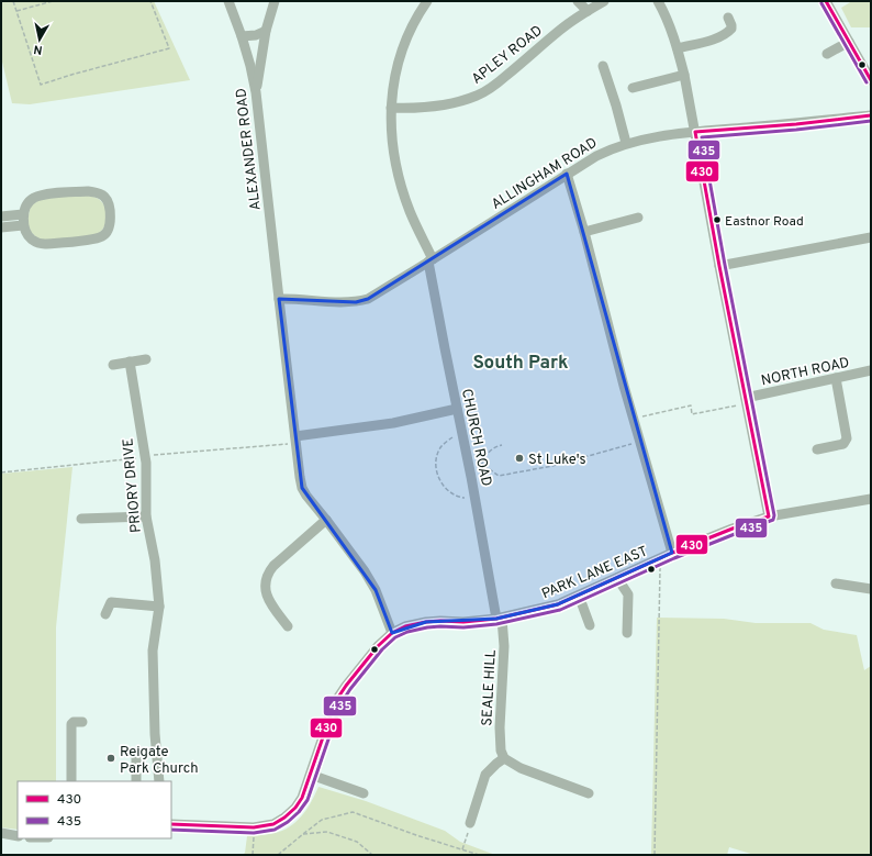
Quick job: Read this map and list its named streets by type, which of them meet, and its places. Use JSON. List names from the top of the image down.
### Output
{
  "streets": {
    "street": [
      "APLEY ROAD",
      "ALEXANDER ROAD",
      "ALLINGHAM ROAD",
      "NORTH ROAD",
      "CHURCH ROAD",
      "PRIORY DRIVE",
      "PARK LANE EAST",
      "SEALE HILL"
    ]
  },
  "crossings": [
    ["APLEY ROAD", "CHURCH ROAD"],
    ["ALEXANDER ROAD", "ALLINGHAM ROAD"],
    ["ALEXANDER ROAD", "PARK LANE EAST"],
    ["ALLINGHAM ROAD", "CHURCH ROAD"],
    ["CHURCH ROAD", "PARK LANE EAST"],
    ["CHURCH ROAD", "SEALE HILL"],
    ["PARK LANE EAST", "SEALE HILL"]
  ],
  "districts": ["South Park"],
  "places": ["Eastnor Road", "St Luke's", "Reigate Park Church"],
  "lines": ["transit line 430", "transit line 435"],
  "legend": ["430", "435"],
  "north": "bottom"
}
